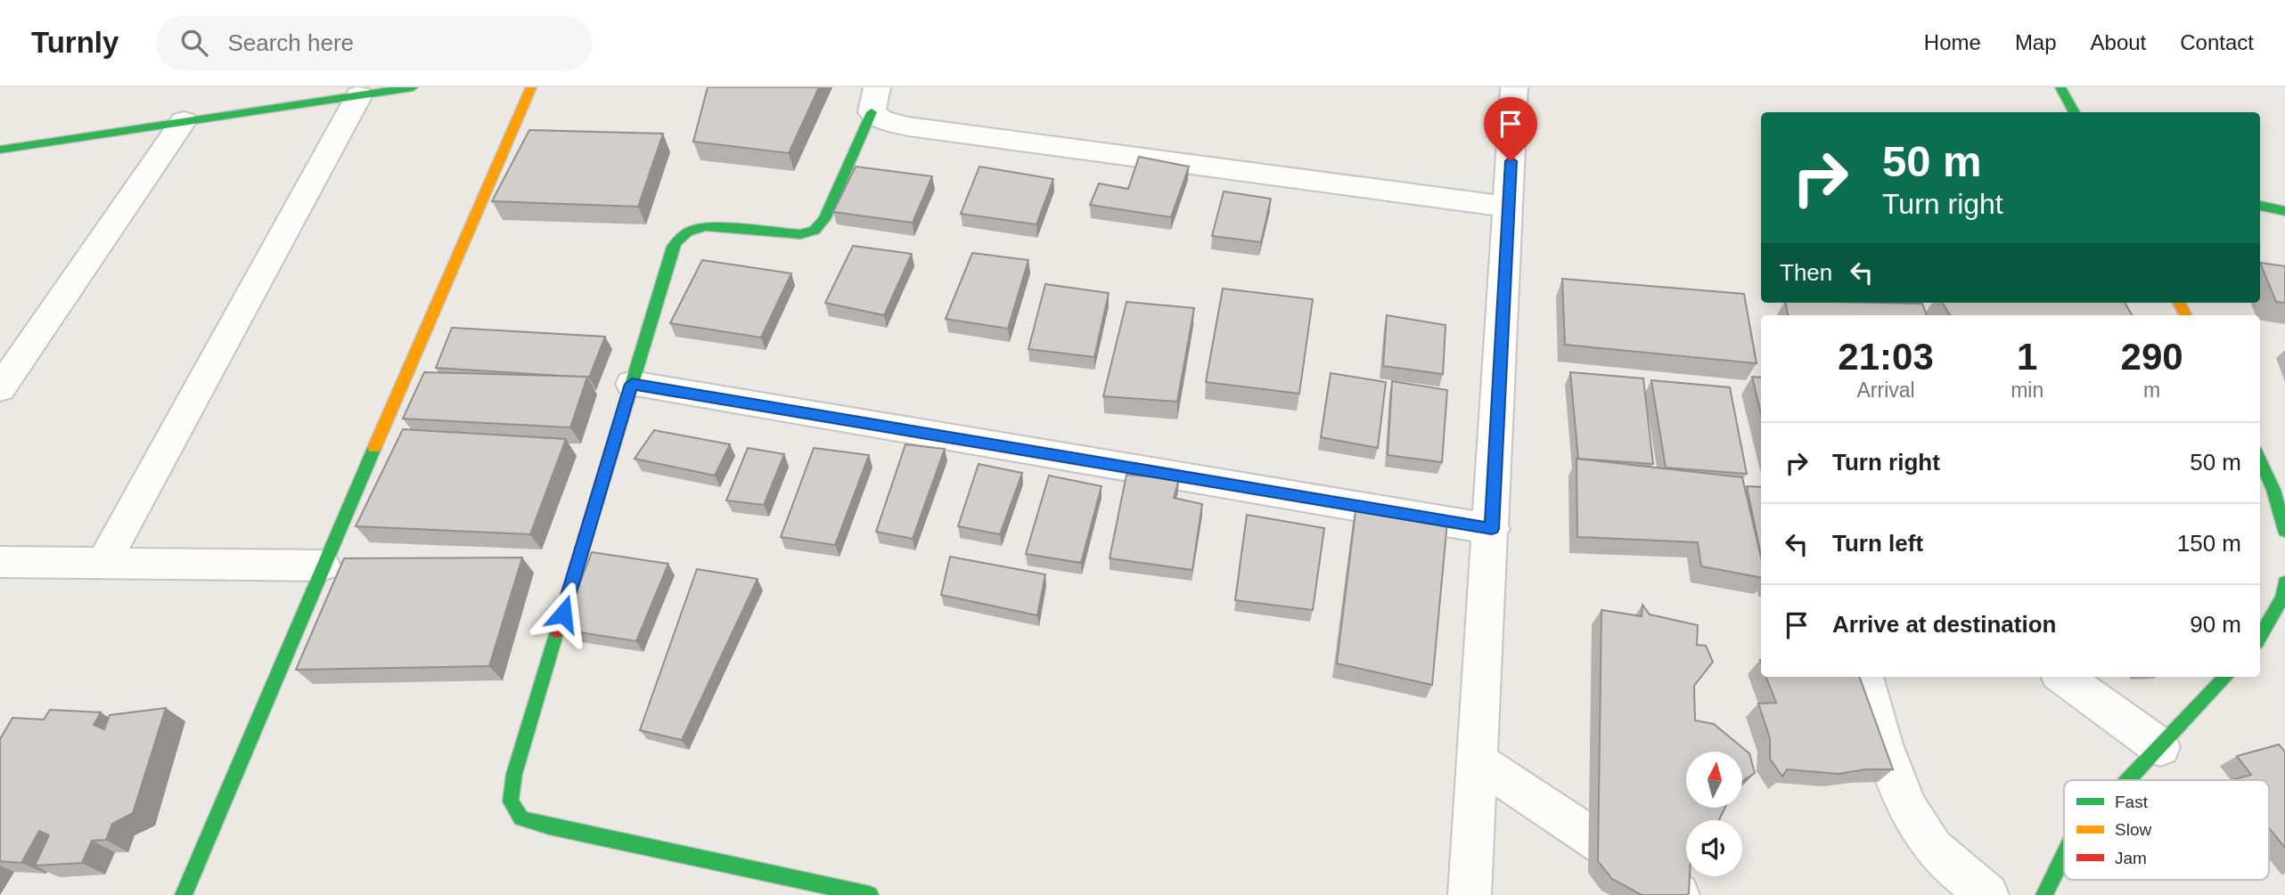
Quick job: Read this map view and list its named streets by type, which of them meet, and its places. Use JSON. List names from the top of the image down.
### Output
{
  "legend": ["Fast", "Slow", "Jam"],
  "north": "top",
  "page": {
    "header": "Turnly",
    "search": "Search here",
    "nav": [
      "Home",
      "Map",
      "About",
      "Contact"
    ],
    "turn": ["50 m", "Turn right"],
    "then": "Then",
    "eta": [
      "21:03",
      "Arrival",
      "1",
      "min",
      "290",
      "m"
    ],
    "list": [
      {
        "name": "Turn right",
        "value": "50 m"
      },
      {
        "name": "Turn left",
        "value": "150 m"
      },
      {
        "name": "Arrive at destination",
        "value": "90 m"
      }
    ]
  }
}
